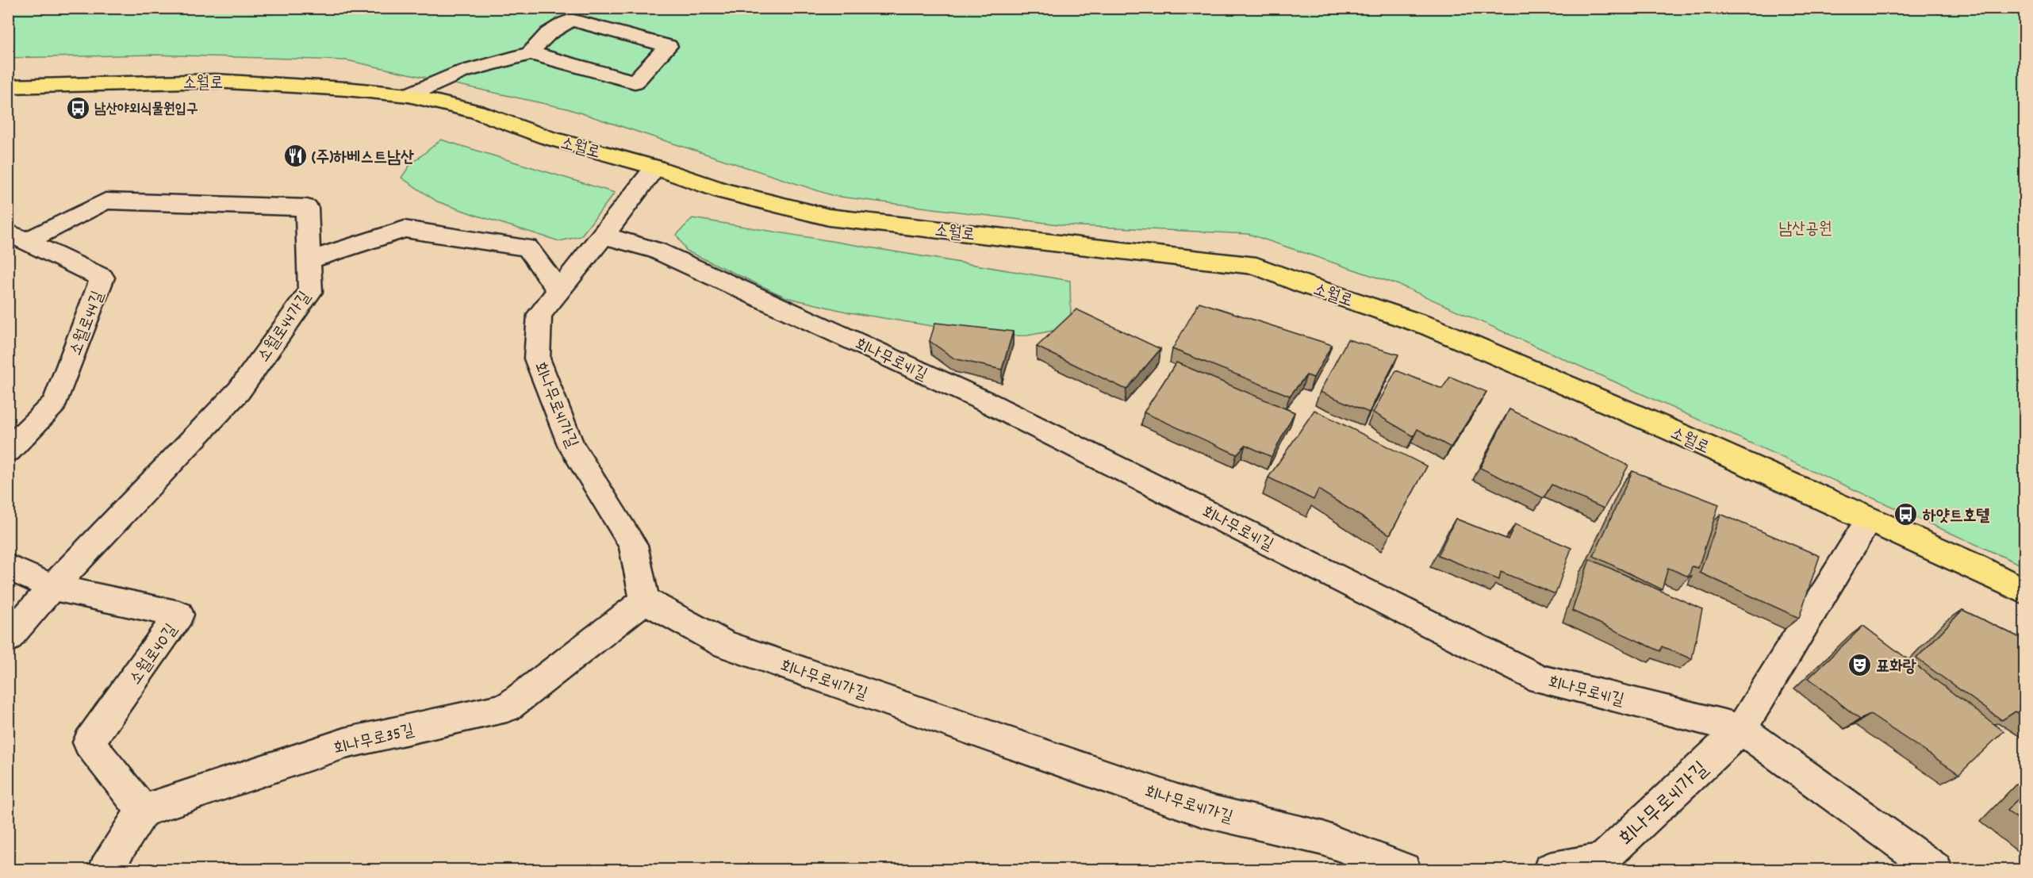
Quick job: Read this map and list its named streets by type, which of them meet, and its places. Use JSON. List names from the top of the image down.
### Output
{
  "streets": {
    "main road": ["소월로"],
    "street": [
      "소월로44길",
      "소월로44가길",
      "회나무로41길",
      "회나무로41가길",
      "소월로40길",
      "회나무로35길"
    ]
  },
  "crossings": [
    ["소월로44길", "소월로44가길"],
    ["소월로44가길", "소월로40길"],
    ["회나무로41길", "회나무로41가길"],
    ["회나무로41가길", "회나무로35길"],
    ["소월로40길", "회나무로35길"]
  ],
  "parks": ["남산공원"],
  "places": {
    "bus stop": ["남산야외식물원입구", "하얏트호텔"],
    "restaurant": ["(주)하베스트남산"],
    "theatre": ["표화랑"]
  }
}
